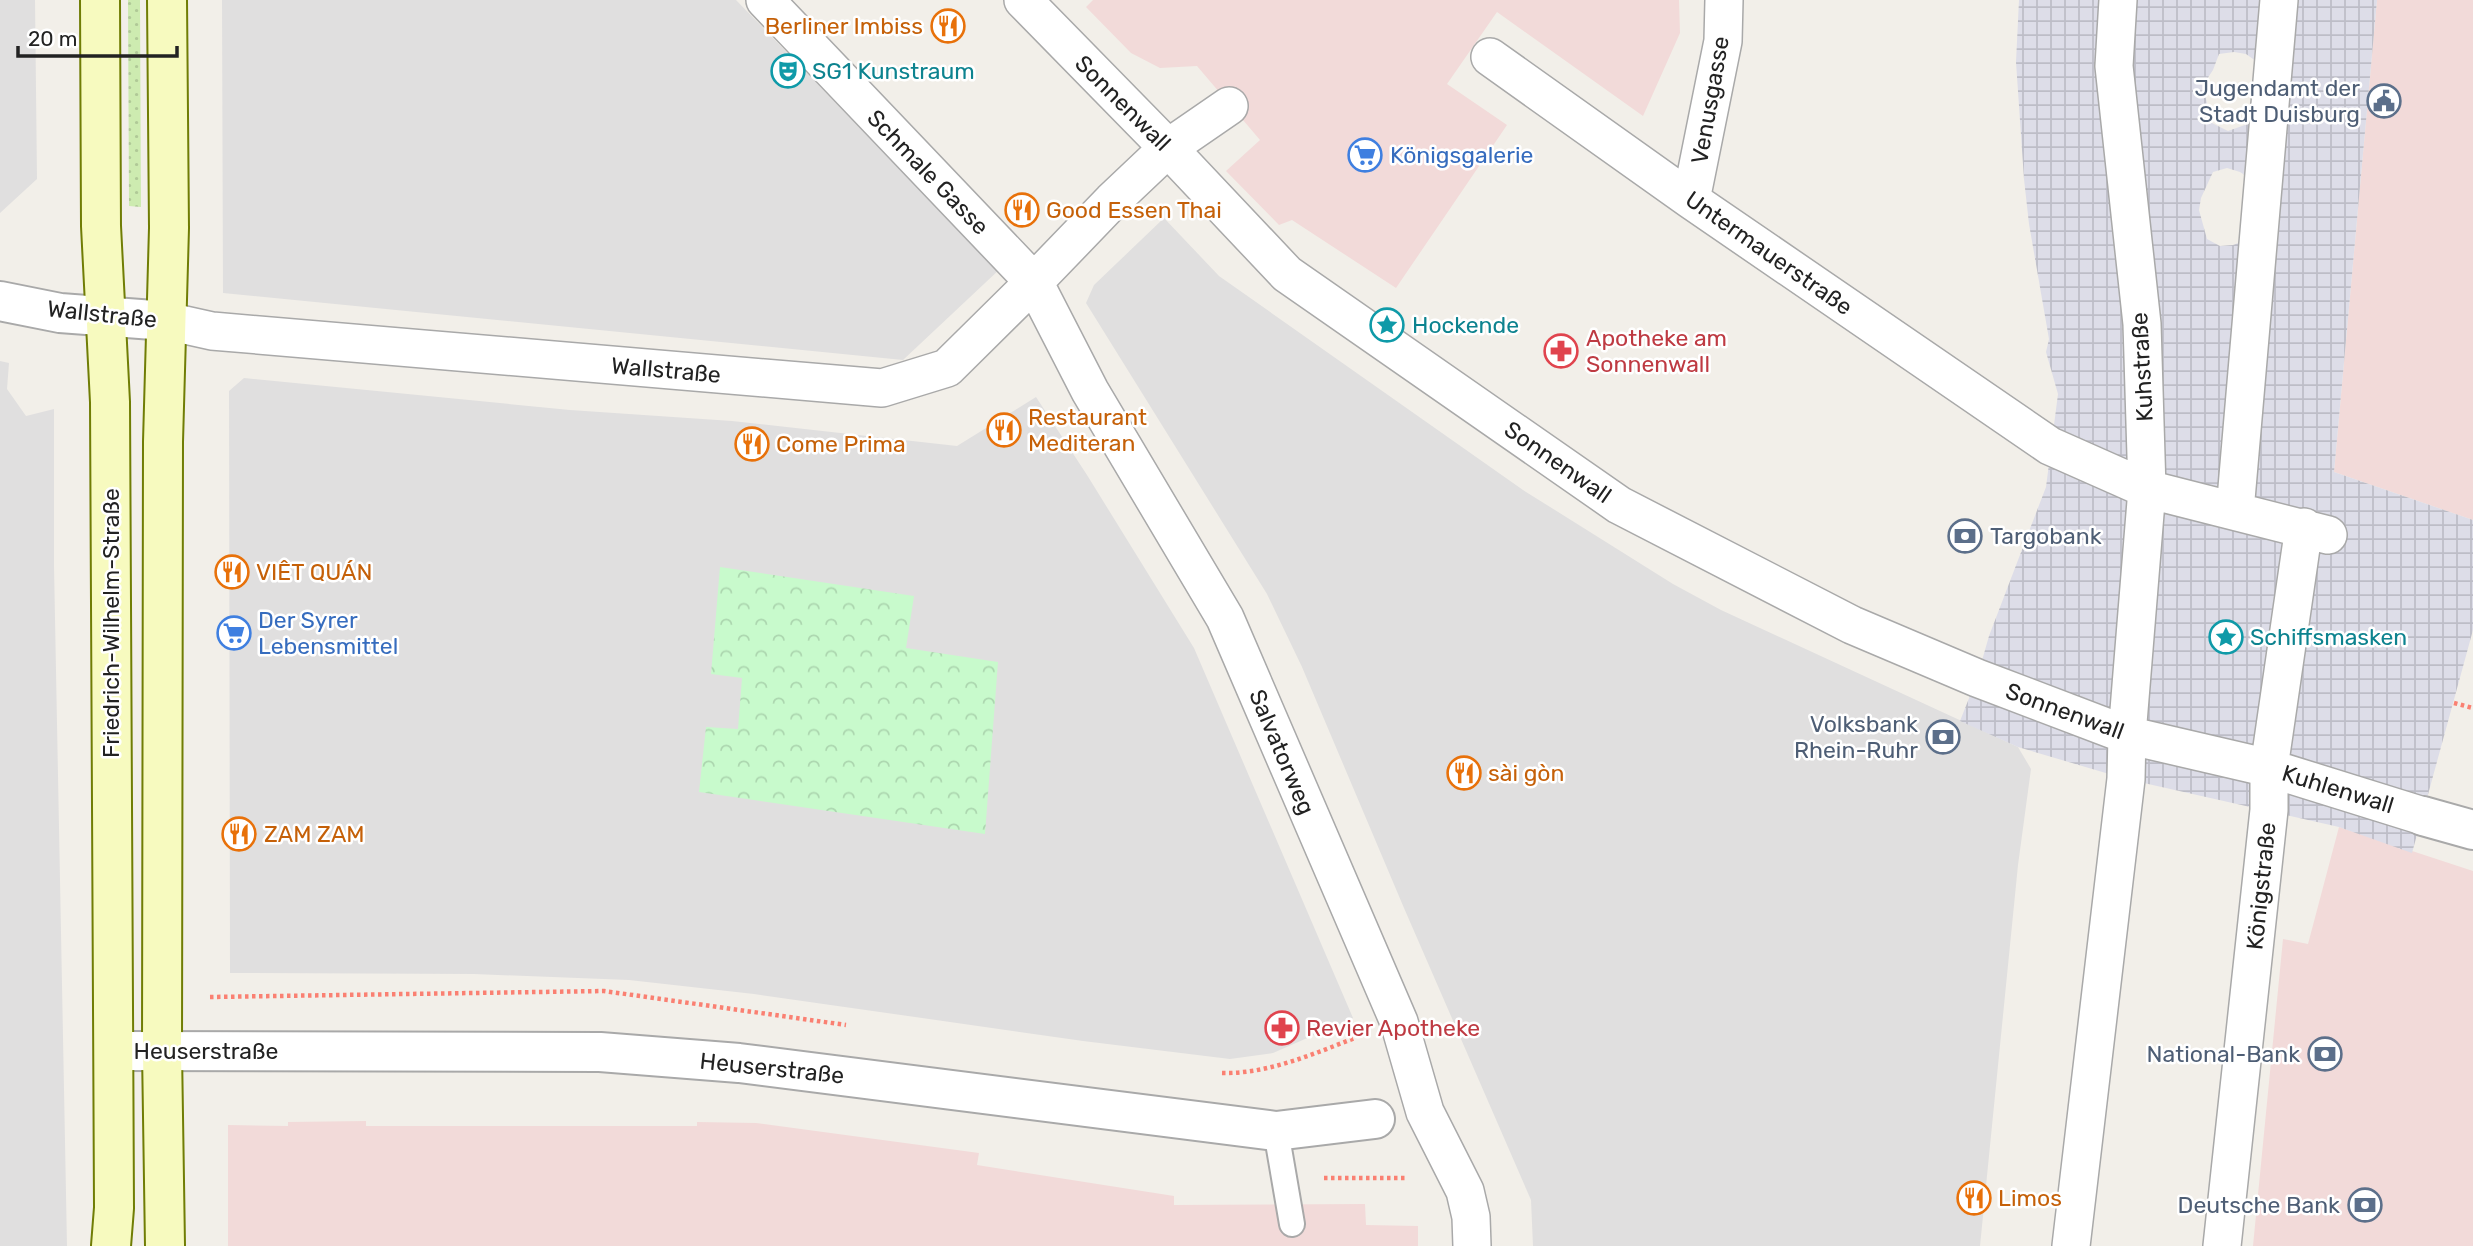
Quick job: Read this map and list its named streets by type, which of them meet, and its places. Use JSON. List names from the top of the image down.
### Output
{
  "streets": {
    "main road": ["Friedrich-Wilhelm-Straße"],
    "street": [
      "Venusgasse",
      "Sonnenwall",
      "Schmale Gasse",
      "Untermauerstraße",
      "Wallstraße",
      "Kuhstraße",
      "Salvatorweg",
      "Kuhlenwall",
      "Königstraße",
      "Heuserstraße"
    ]
  },
  "crossings": [
    ["Venusgasse", "Untermauerstraße"],
    ["Sonnenwall", "Wallstraße"],
    ["Sonnenwall", "Kuhstraße"],
    ["Sonnenwall", "Kuhlenwall"],
    ["Schmale Gasse", "Wallstraße"],
    ["Schmale Gasse", "Salvatorweg"],
    ["Untermauerstraße", "Kuhstraße"],
    ["Untermauerstraße", "Königstraße"],
    ["Wallstraße", "Friedrich-Wilhelm-Straße"],
    ["Wallstraße", "Salvatorweg"],
    ["Friedrich-Wilhelm-Straße", "Heuserstraße"],
    ["Salvatorweg", "Heuserstraße"],
    ["Kuhlenwall", "Königstraße"]
  ],
  "places": {
    "restaurant": [
      "Berliner Imbiss",
      "Good Essen Thai",
      "Restaurant Mediteran",
      "Come Prima",
      "VIÊT QUÁN",
      "sài gòn",
      "ZAM ZAM",
      "Limos"
    ],
    "theatre": ["SG1 Kunstraum"],
    "public building": ["Jugendamt der Stadt Duisburg"],
    "supermarket": ["Königsgalerie", "Der Syrer Lebensmittel"],
    "place": ["Hockende", "Schiffsmasken"],
    "pharmacy": ["Apotheke am Sonnenwall", "Revier Apotheke"],
    "bank": [
      "Targobank",
      "Volksbank Rhein-Ruhr",
      "National-Bank",
      "Deutsche Bank"
    ]
  },
  "scale_bar": "20 m"
}
